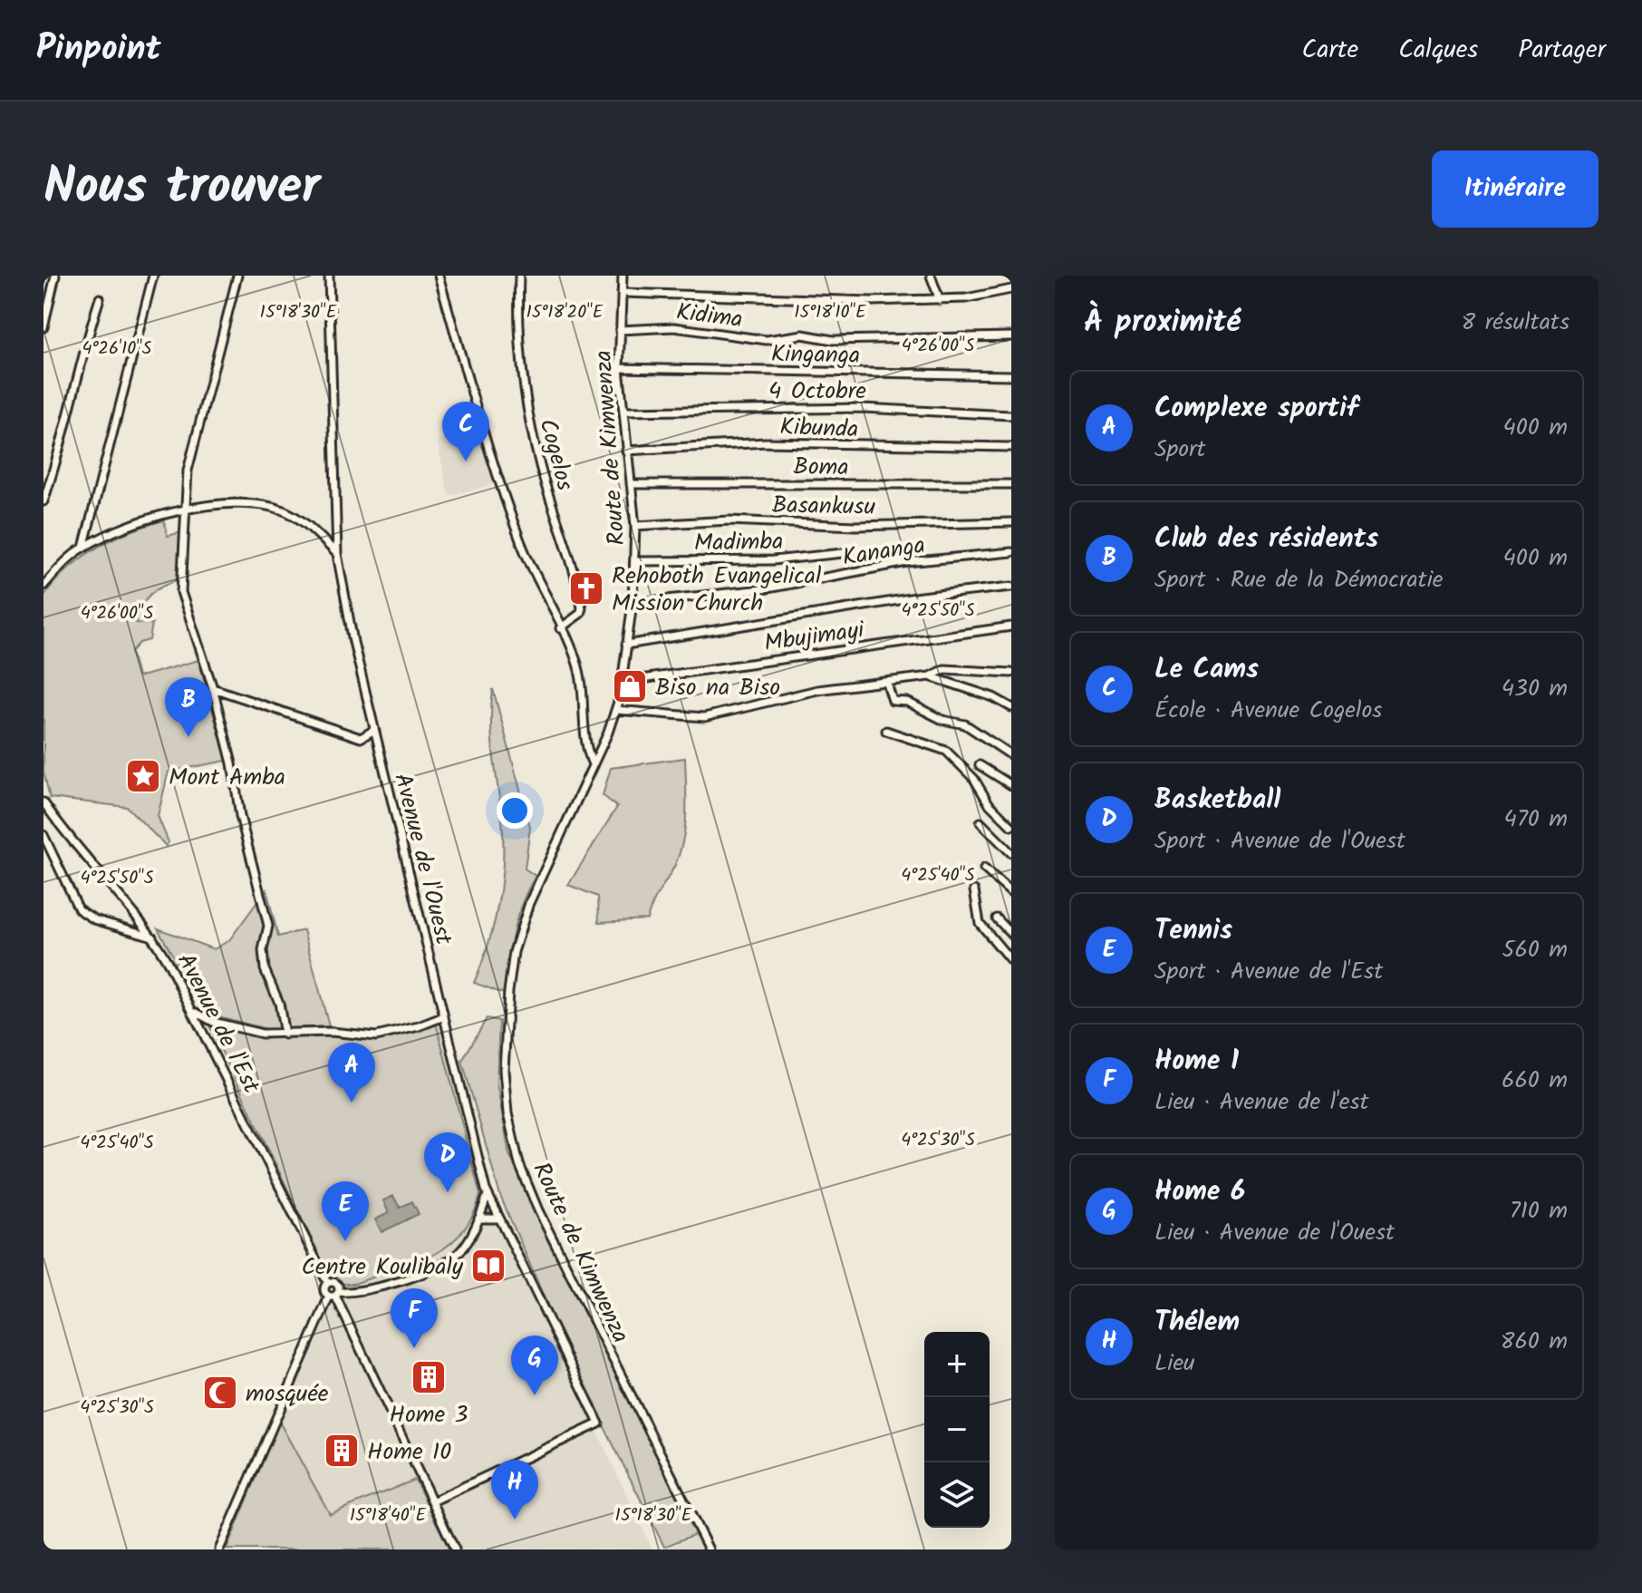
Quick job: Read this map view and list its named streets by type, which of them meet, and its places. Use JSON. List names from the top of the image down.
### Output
{
  "streets": {
    "street": [
      "Kidima",
      "Kinganga",
      "4 Octobre",
      "Kibunda",
      "Route de Kimwenza",
      "Cogelos",
      "Boma",
      "Basankusu",
      "Madimba",
      "Kananga",
      "Mbujimayi",
      "Avenue de l'Ouest",
      "Avenue de l'Est"
    ]
  },
  "crossings": [
    ["Kidima", "Route de Kimwenza"],
    ["Kinganga", "Route de Kimwenza"],
    ["4 Octobre", "Route de Kimwenza"],
    ["Kibunda", "Route de Kimwenza"],
    ["Route de Kimwenza", "Boma"],
    ["Route de Kimwenza", "Basankusu"],
    ["Route de Kimwenza", "Madimba"],
    ["Route de Kimwenza", "Kananga"],
    ["Route de Kimwenza", "Mbujimayi"]
  ],
  "places": {
    "church": ["Rehoboth Evangelical Mission Church"],
    "shop": ["Biso na Biso"],
    "place": ["Mont Amba"],
    "library": ["Centre Koulibaly"],
    "building": ["Home 3", "Home 10"],
    "mosque": ["mosquée"]
  },
  "page": {
    "header": "Pinpoint",
    "nav": ["Carte", "Calques", "Partager"],
    "title": "Nous trouver",
    "buttons": "Itinéraire",
    "heading": ["À proximité", "8 résultats"],
    "list": [
      {
        "mark": "A",
        "name": "Complexe sportif",
        "note": "Sport",
        "value": "400 m"
      },
      {
        "mark": "B",
        "name": "Club des résidents",
        "note": "Sport · Rue de la Démocratie",
        "value": "400 m"
      },
      {
        "mark": "C",
        "name": "Le Cams",
        "note": "École · Avenue Cogelos",
        "value": "430 m"
      },
      {
        "mark": "D",
        "name": "Basketball",
        "note": "Sport · Avenue de l'Ouest",
        "value": "470 m"
      },
      {
        "mark": "E",
        "name": "Tennis",
        "note": "Sport · Avenue de l'Est",
        "value": "560 m"
      },
      {
        "mark": "F",
        "name": "Home 1",
        "note": "Lieu · Avenue de l'est",
        "value": "660 m"
      },
      {
        "mark": "G",
        "name": "Home 6",
        "note": "Lieu · Avenue de l'Ouest",
        "value": "710 m"
      },
      {
        "mark": "H",
        "name": "Thélem",
        "note": "Lieu",
        "value": "860 m"
      }
    ],
    "pins": [
      "C",
      "B",
      "A",
      "D",
      "E",
      "F",
      "G",
      "H"
    ],
    "map_buttons": ["+", "−"]
  },
  "coordinates": [
    "15°18'30\"E",
    "15°18'20\"E",
    "15°18'10\"E",
    "4°26'00\"S",
    "4°26'10\"S",
    "4°25'50\"S",
    "4°25'40\"S",
    "4°25'30\"S",
    "15°18'40\"E"
  ]
}
